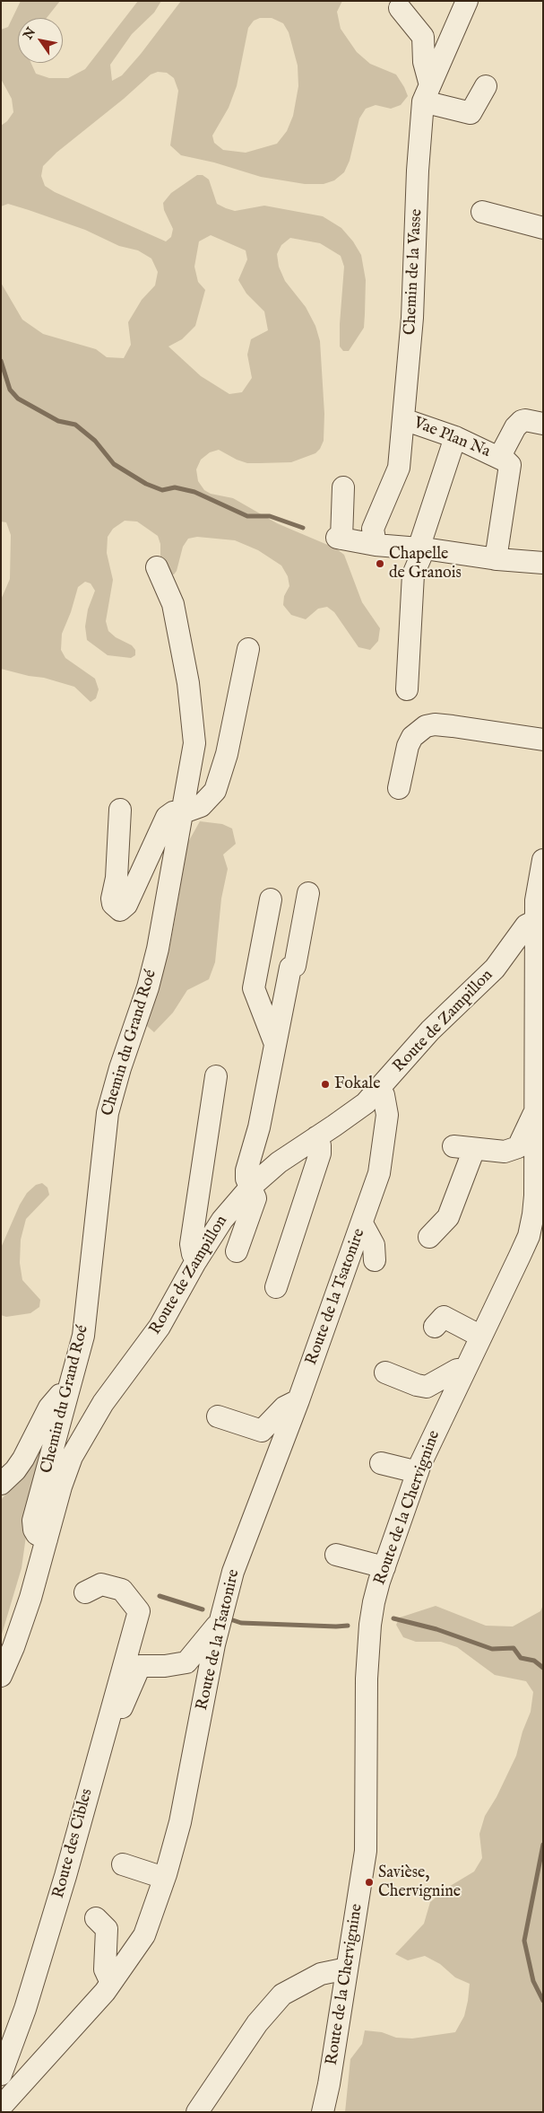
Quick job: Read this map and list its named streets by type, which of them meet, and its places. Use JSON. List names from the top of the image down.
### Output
{
  "streets": {
    "street": [
      "Chemin de la Vasse",
      "Vae Plan Na",
      "Route de Zampillon",
      "Chemin du Grand Roé",
      "Route de la Tsatonire",
      "Route de la Chervignine",
      "Route des Cibles"
    ]
  },
  "crossings": [
    ["Chemin de la Vasse", "Vae Plan Na"],
    ["Route de Zampillon", "Chemin du Grand Roé"],
    ["Route de Zampillon", "Route de la Tsatonire"],
    ["Route de Zampillon", "Route de la Chervignine"]
  ],
  "places": ["Chapelle de Granois", "Fokale", "Savièse, Chervignine"],
  "north": "top left"
}
